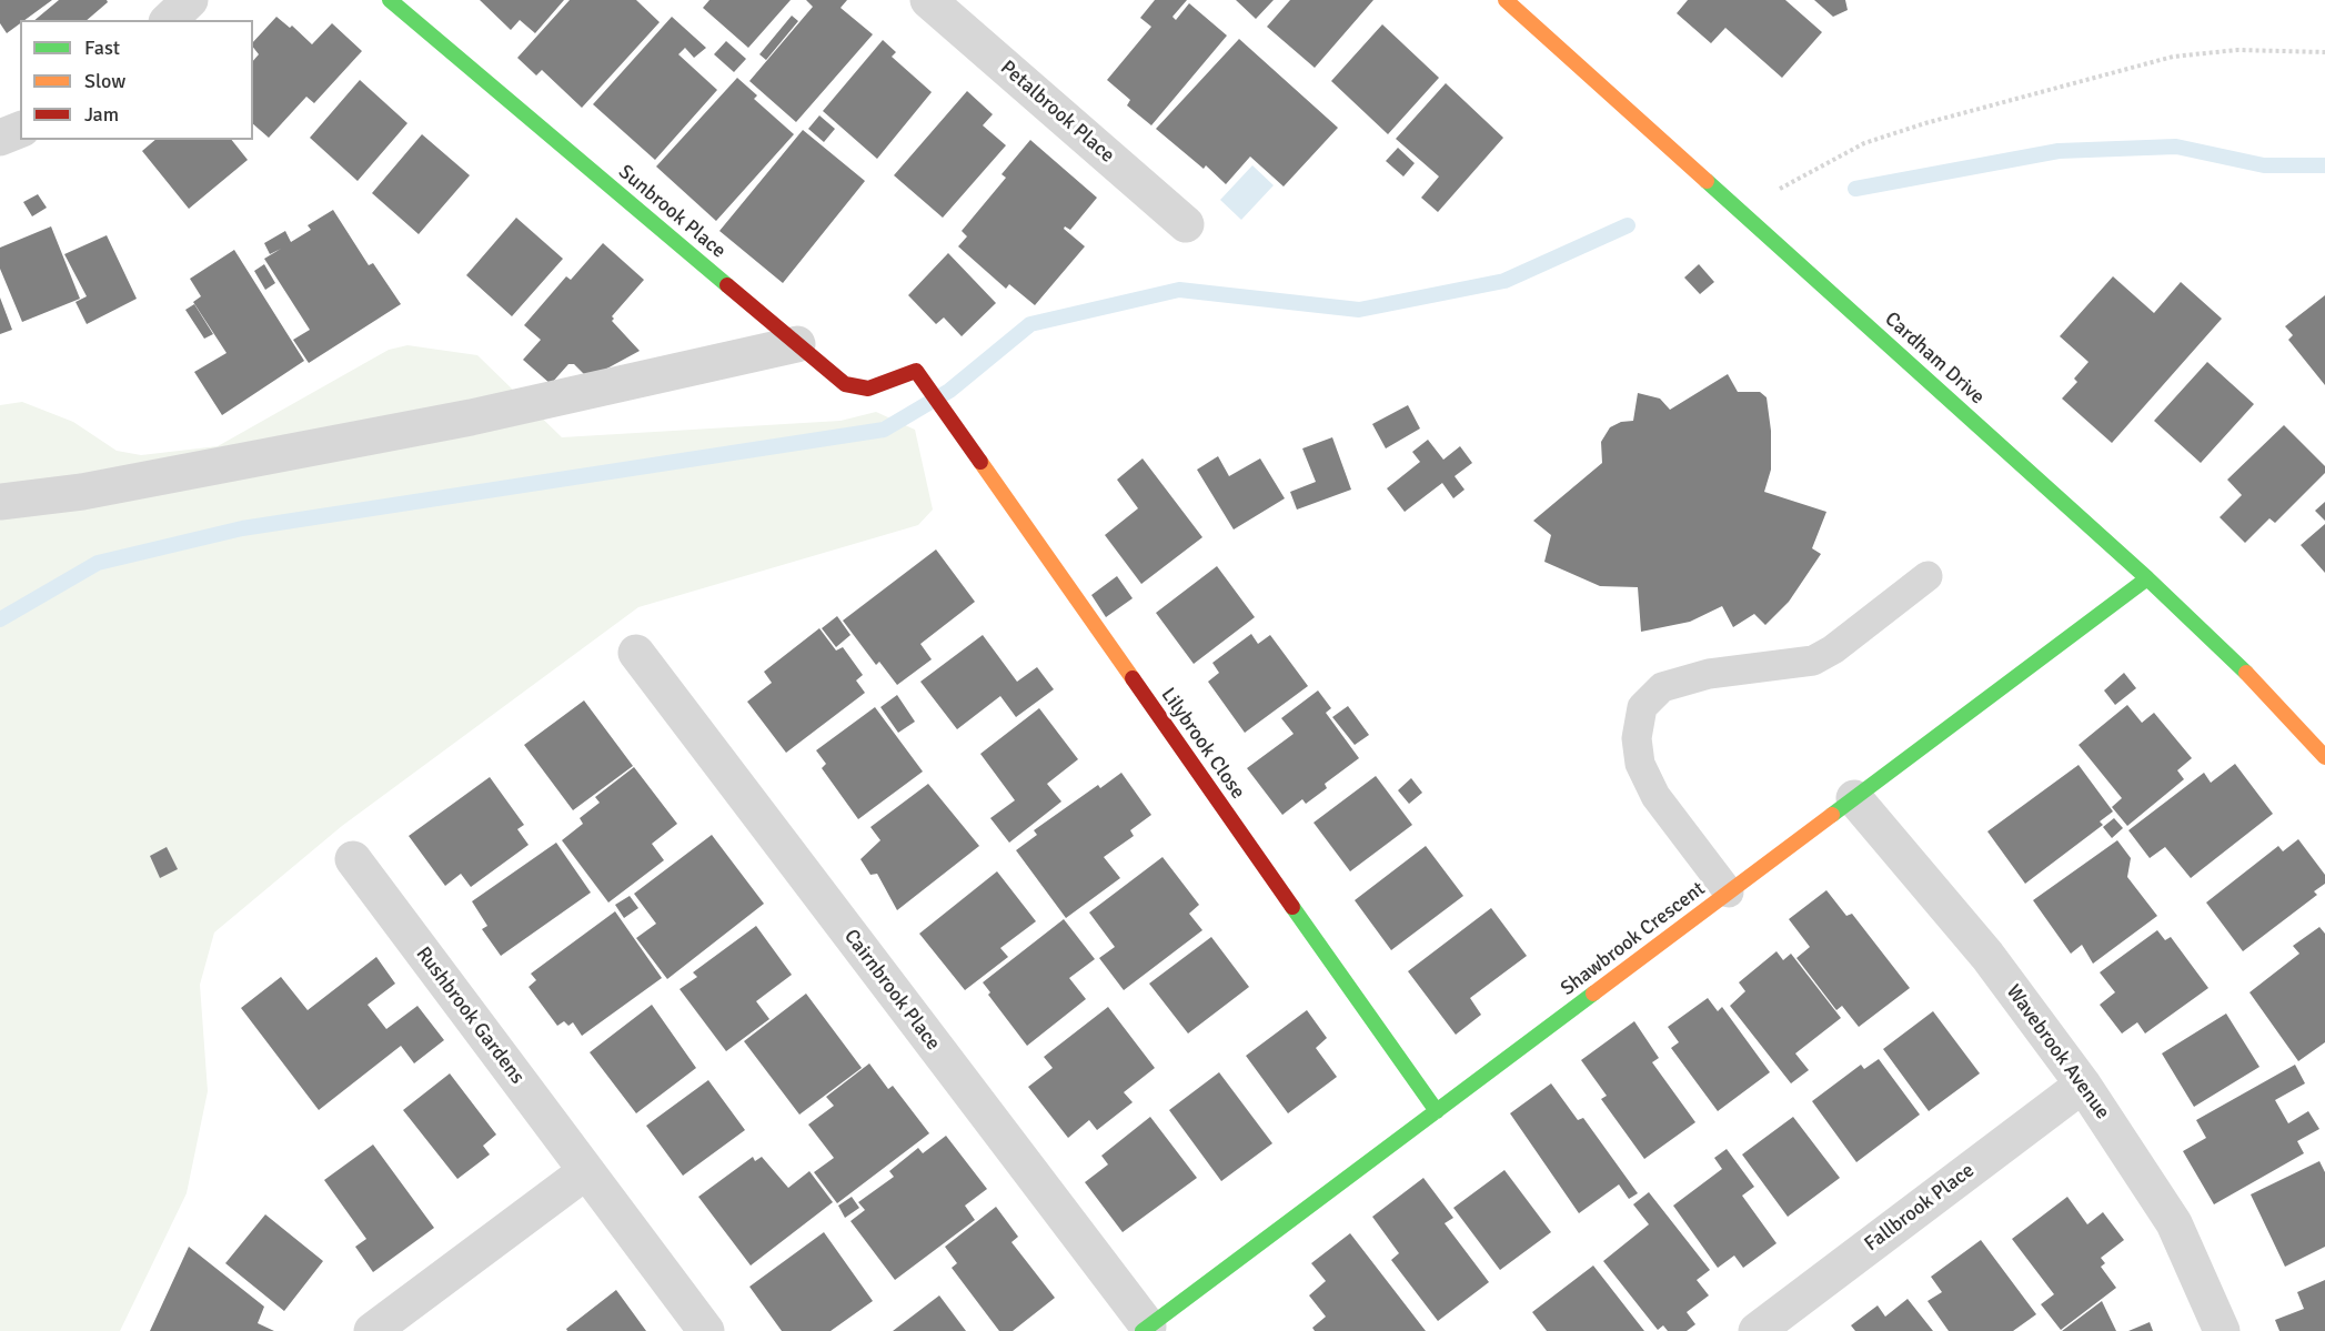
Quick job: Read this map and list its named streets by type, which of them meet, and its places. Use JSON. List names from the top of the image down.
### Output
{
  "streets": {
    "street": [
      "Petalbrook Place",
      "Sunbrook Place",
      "Cardham Drive",
      "Lilybrook Close",
      "Shawbrook Crescent",
      "Cairnbrook Place",
      "Rushbrook Gardens",
      "Wavebrook Avenue",
      "Fallbrook Place"
    ]
  },
  "crossings": [
    ["Sunbrook Place", "Lilybrook Close"],
    ["Cardham Drive", "Shawbrook Crescent"],
    ["Lilybrook Close", "Shawbrook Crescent"],
    ["Shawbrook Crescent", "Cairnbrook Place"],
    ["Shawbrook Crescent", "Wavebrook Avenue"],
    ["Wavebrook Avenue", "Fallbrook Place"]
  ],
  "legend": ["Fast", "Slow", "Jam"]
}
